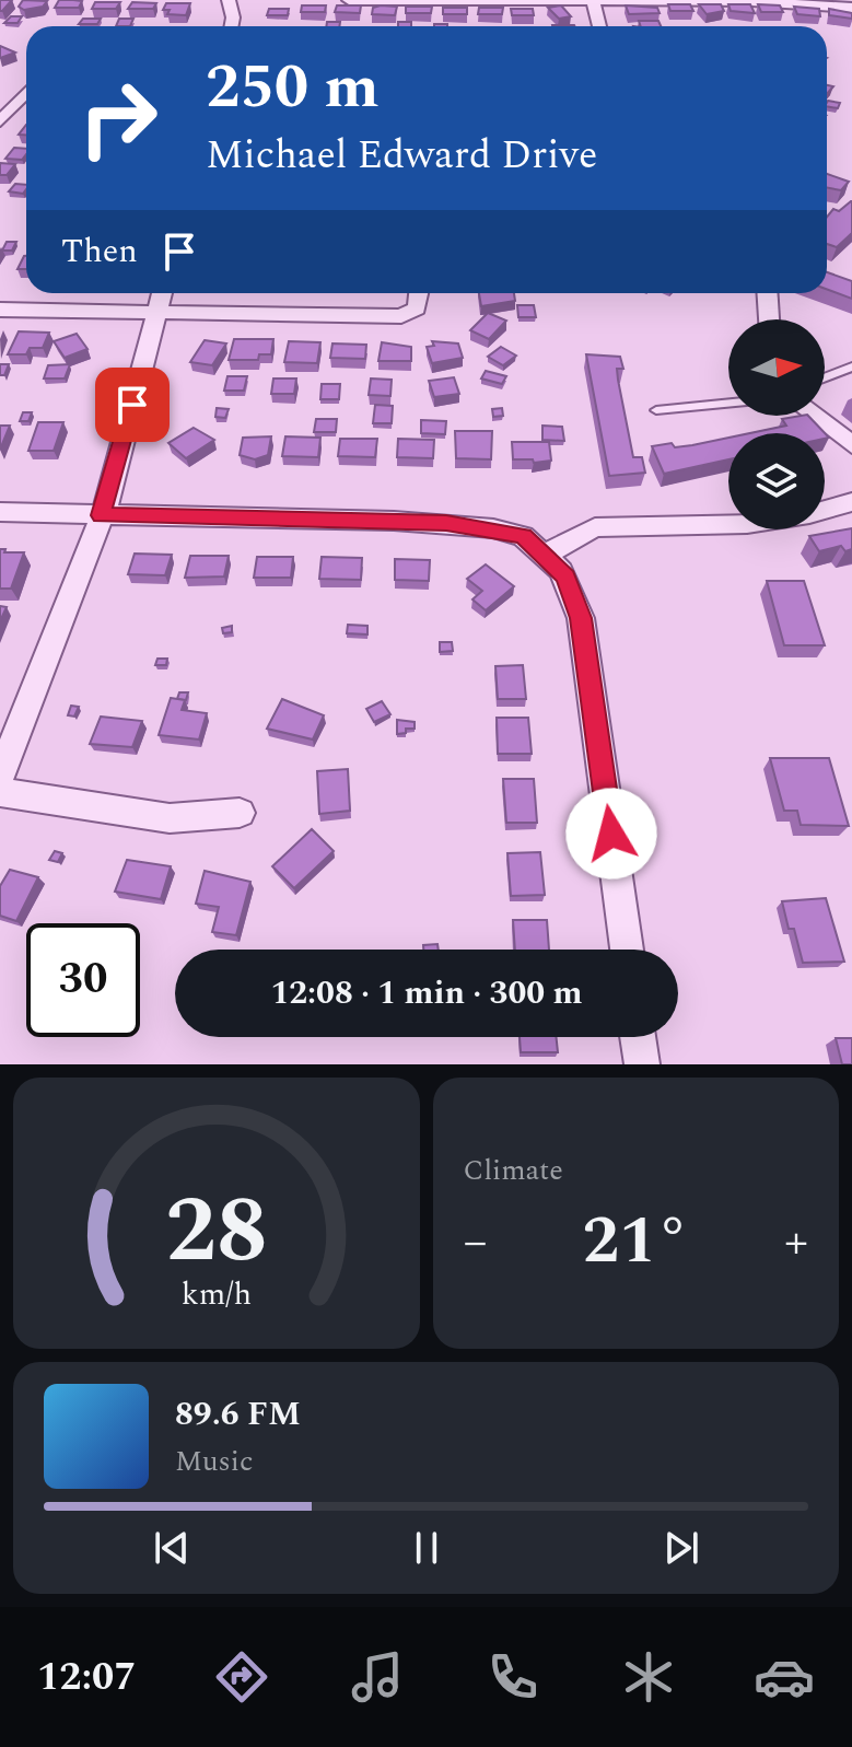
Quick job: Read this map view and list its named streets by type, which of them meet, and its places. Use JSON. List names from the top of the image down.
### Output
{
  "north": "right",
  "page": {
    "turn": ["250 m", "Michael Edward Drive"],
    "then": "Then",
    "limit": "30",
    "trip": "12:08 · 1 min · 300 m",
    "tile": "Climate",
    "heat": ["−", "21°", "+"],
    "song": ["89.6 FM", "Music"],
    "tabs": "12:07",
    "gauge": ["28", "km/h"]
  }
}
